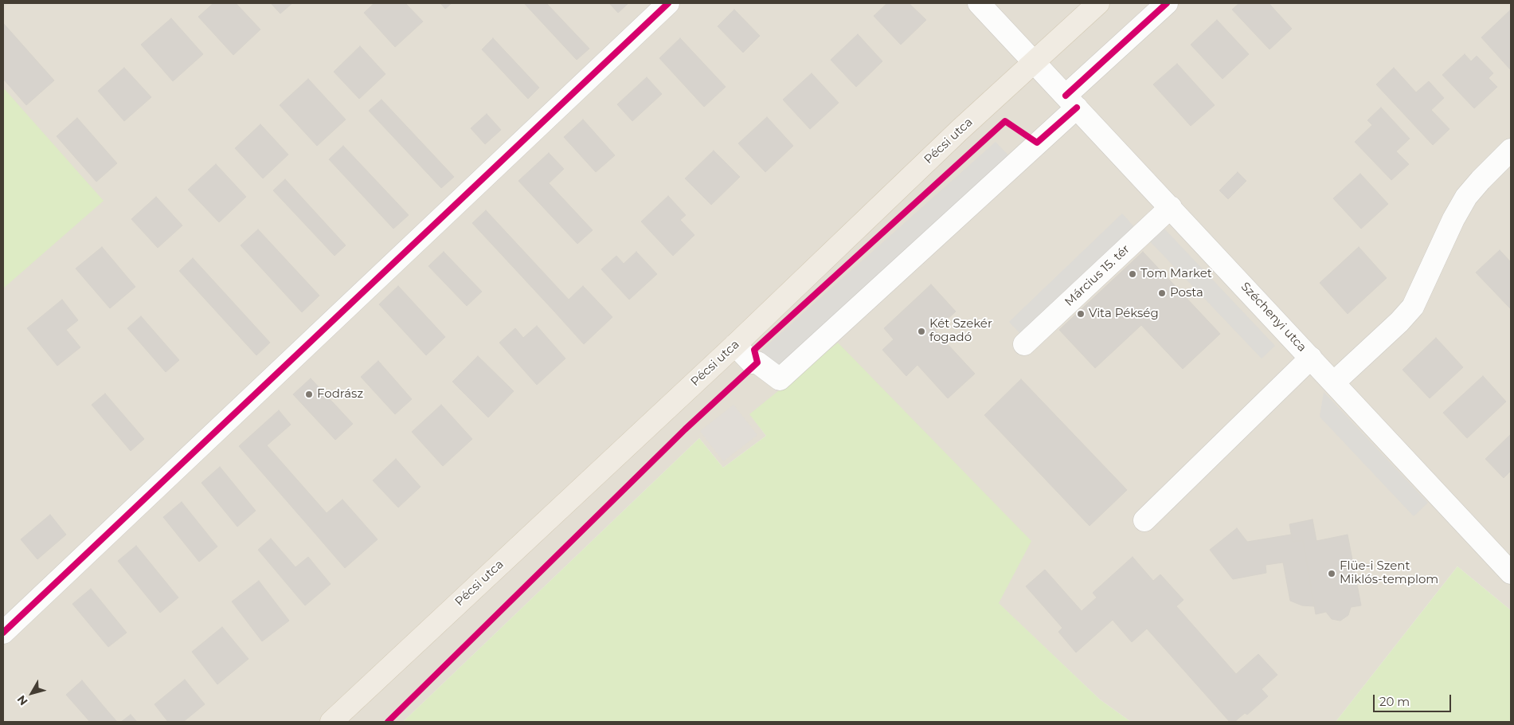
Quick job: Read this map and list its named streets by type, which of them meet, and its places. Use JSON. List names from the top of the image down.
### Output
{
  "streets": {
    "main road": ["Pécsi utca"],
    "street": ["Március 15. tér", "Széchenyi utca"]
  },
  "crossings": [
    ["Pécsi utca", "Széchenyi utca"],
    ["Március 15. tér", "Széchenyi utca"]
  ],
  "places": [
    "Tom Market",
    "Posta",
    "Vita Pékség",
    "Két Szekér fogadó",
    "Fodrász",
    "Flüe-i Szent Miklós-templom"
  ],
  "scale_bar": "20 m",
  "north": "bottom left"
}
